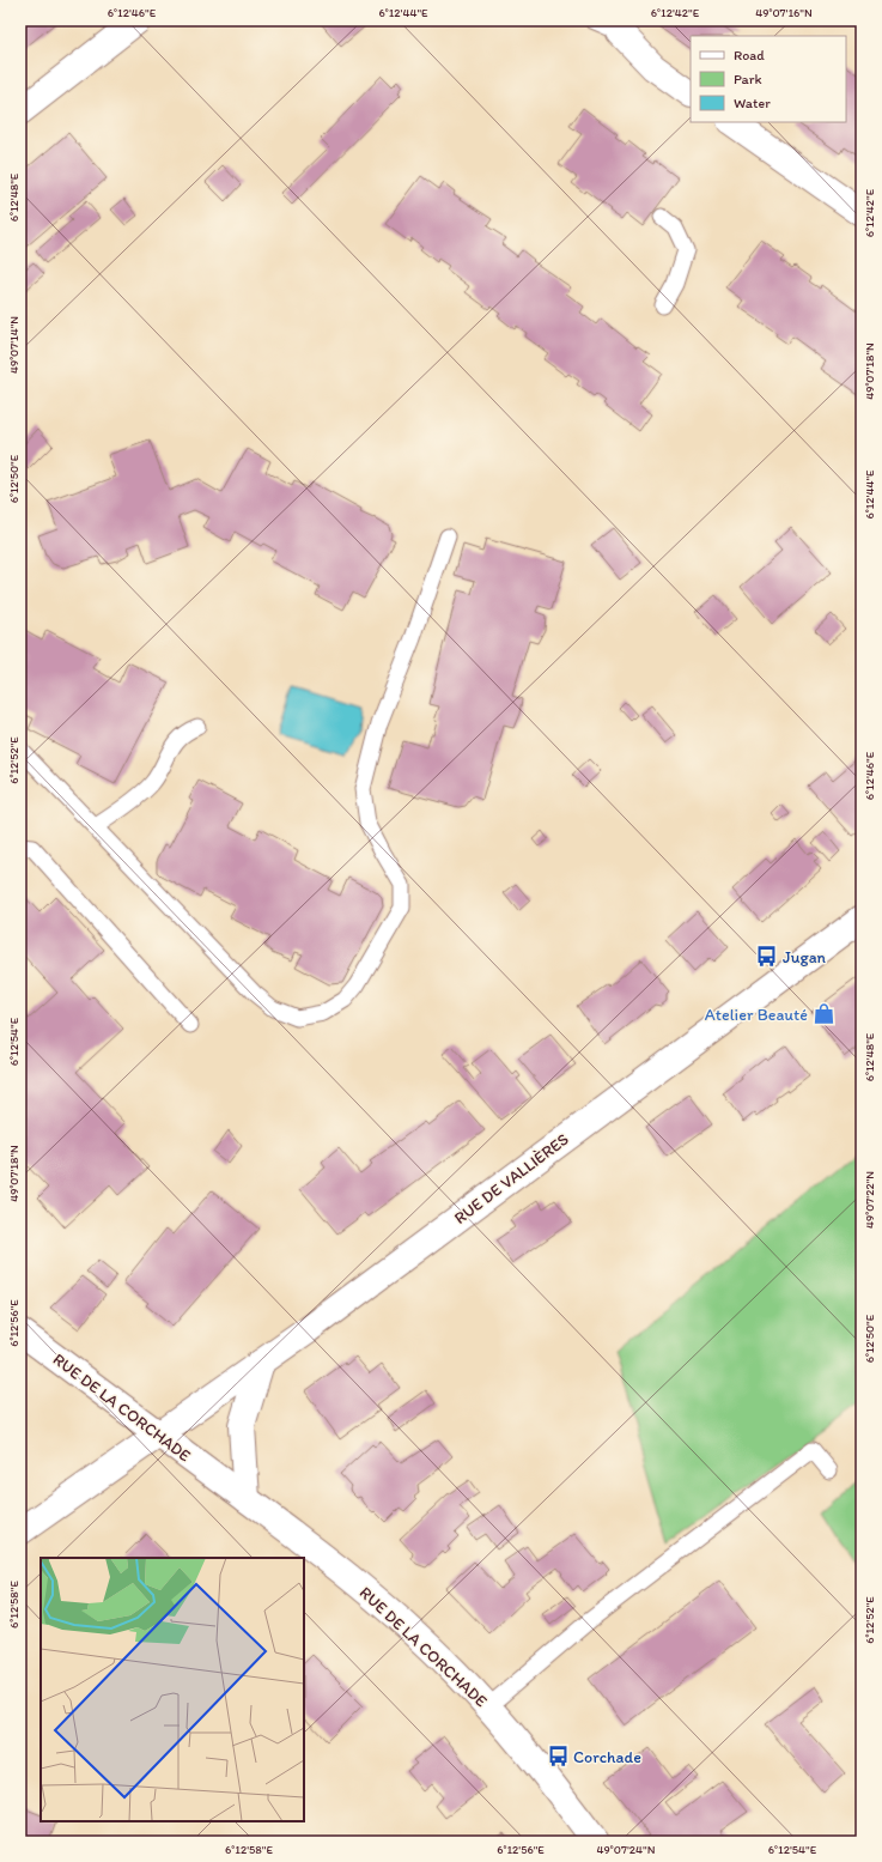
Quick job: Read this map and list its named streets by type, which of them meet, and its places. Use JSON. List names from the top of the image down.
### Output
{
  "streets": {
    "main road": ["RUE DE VALLIÈRES", "RUE DE LA CORCHADE"]
  },
  "crossings": [
    ["RUE DE VALLIÈRES", "RUE DE LA CORCHADE"]
  ],
  "places": {
    "bus stop": ["Jugan", "Corchade"],
    "shop": ["Atelier Beauté"]
  },
  "legend": ["Road", "Park", "Water"],
  "coordinates": [
    "6°12'46\"E",
    "6°12'44\"E",
    "6°12'42\"E",
    "49°07'16\"N",
    "6°12'48\"E",
    "49°07'14\"N",
    "49°07'18\"N",
    "6°12'50\"E",
    "6°12'52\"E",
    "6°12'54\"E",
    "49°07'22\"N",
    "6°12'56\"E",
    "6°12'58\"E",
    "49°07'24\"N"
  ]
}
